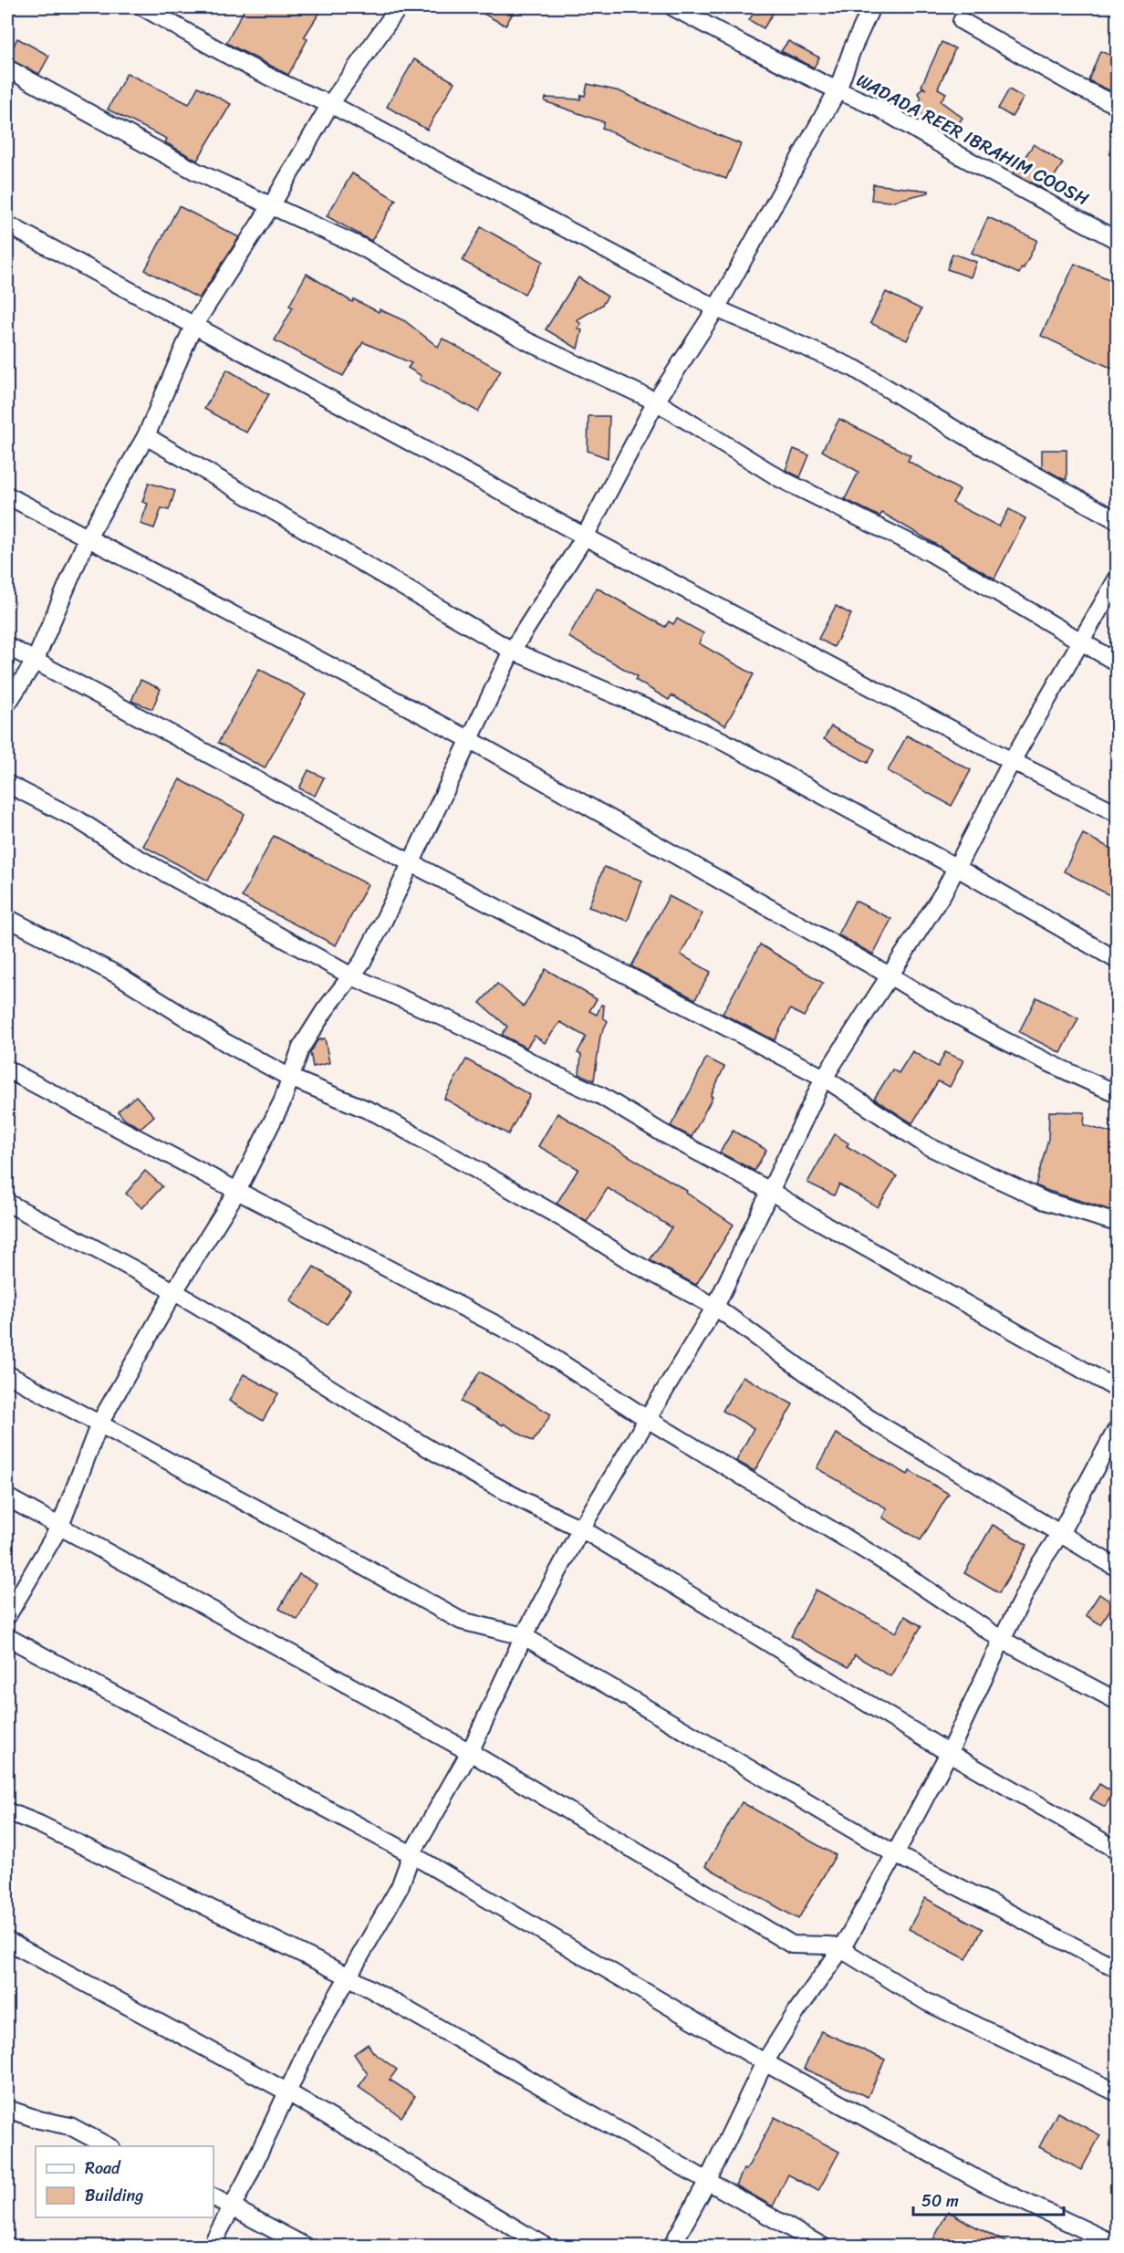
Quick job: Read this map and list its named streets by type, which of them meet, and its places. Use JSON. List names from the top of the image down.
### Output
{
  "streets": {
    "street": ["WADADA REER IBRAHIM COOSH"]
  },
  "legend": ["Road", "Building"],
  "scale_bar": "50 m"
}
